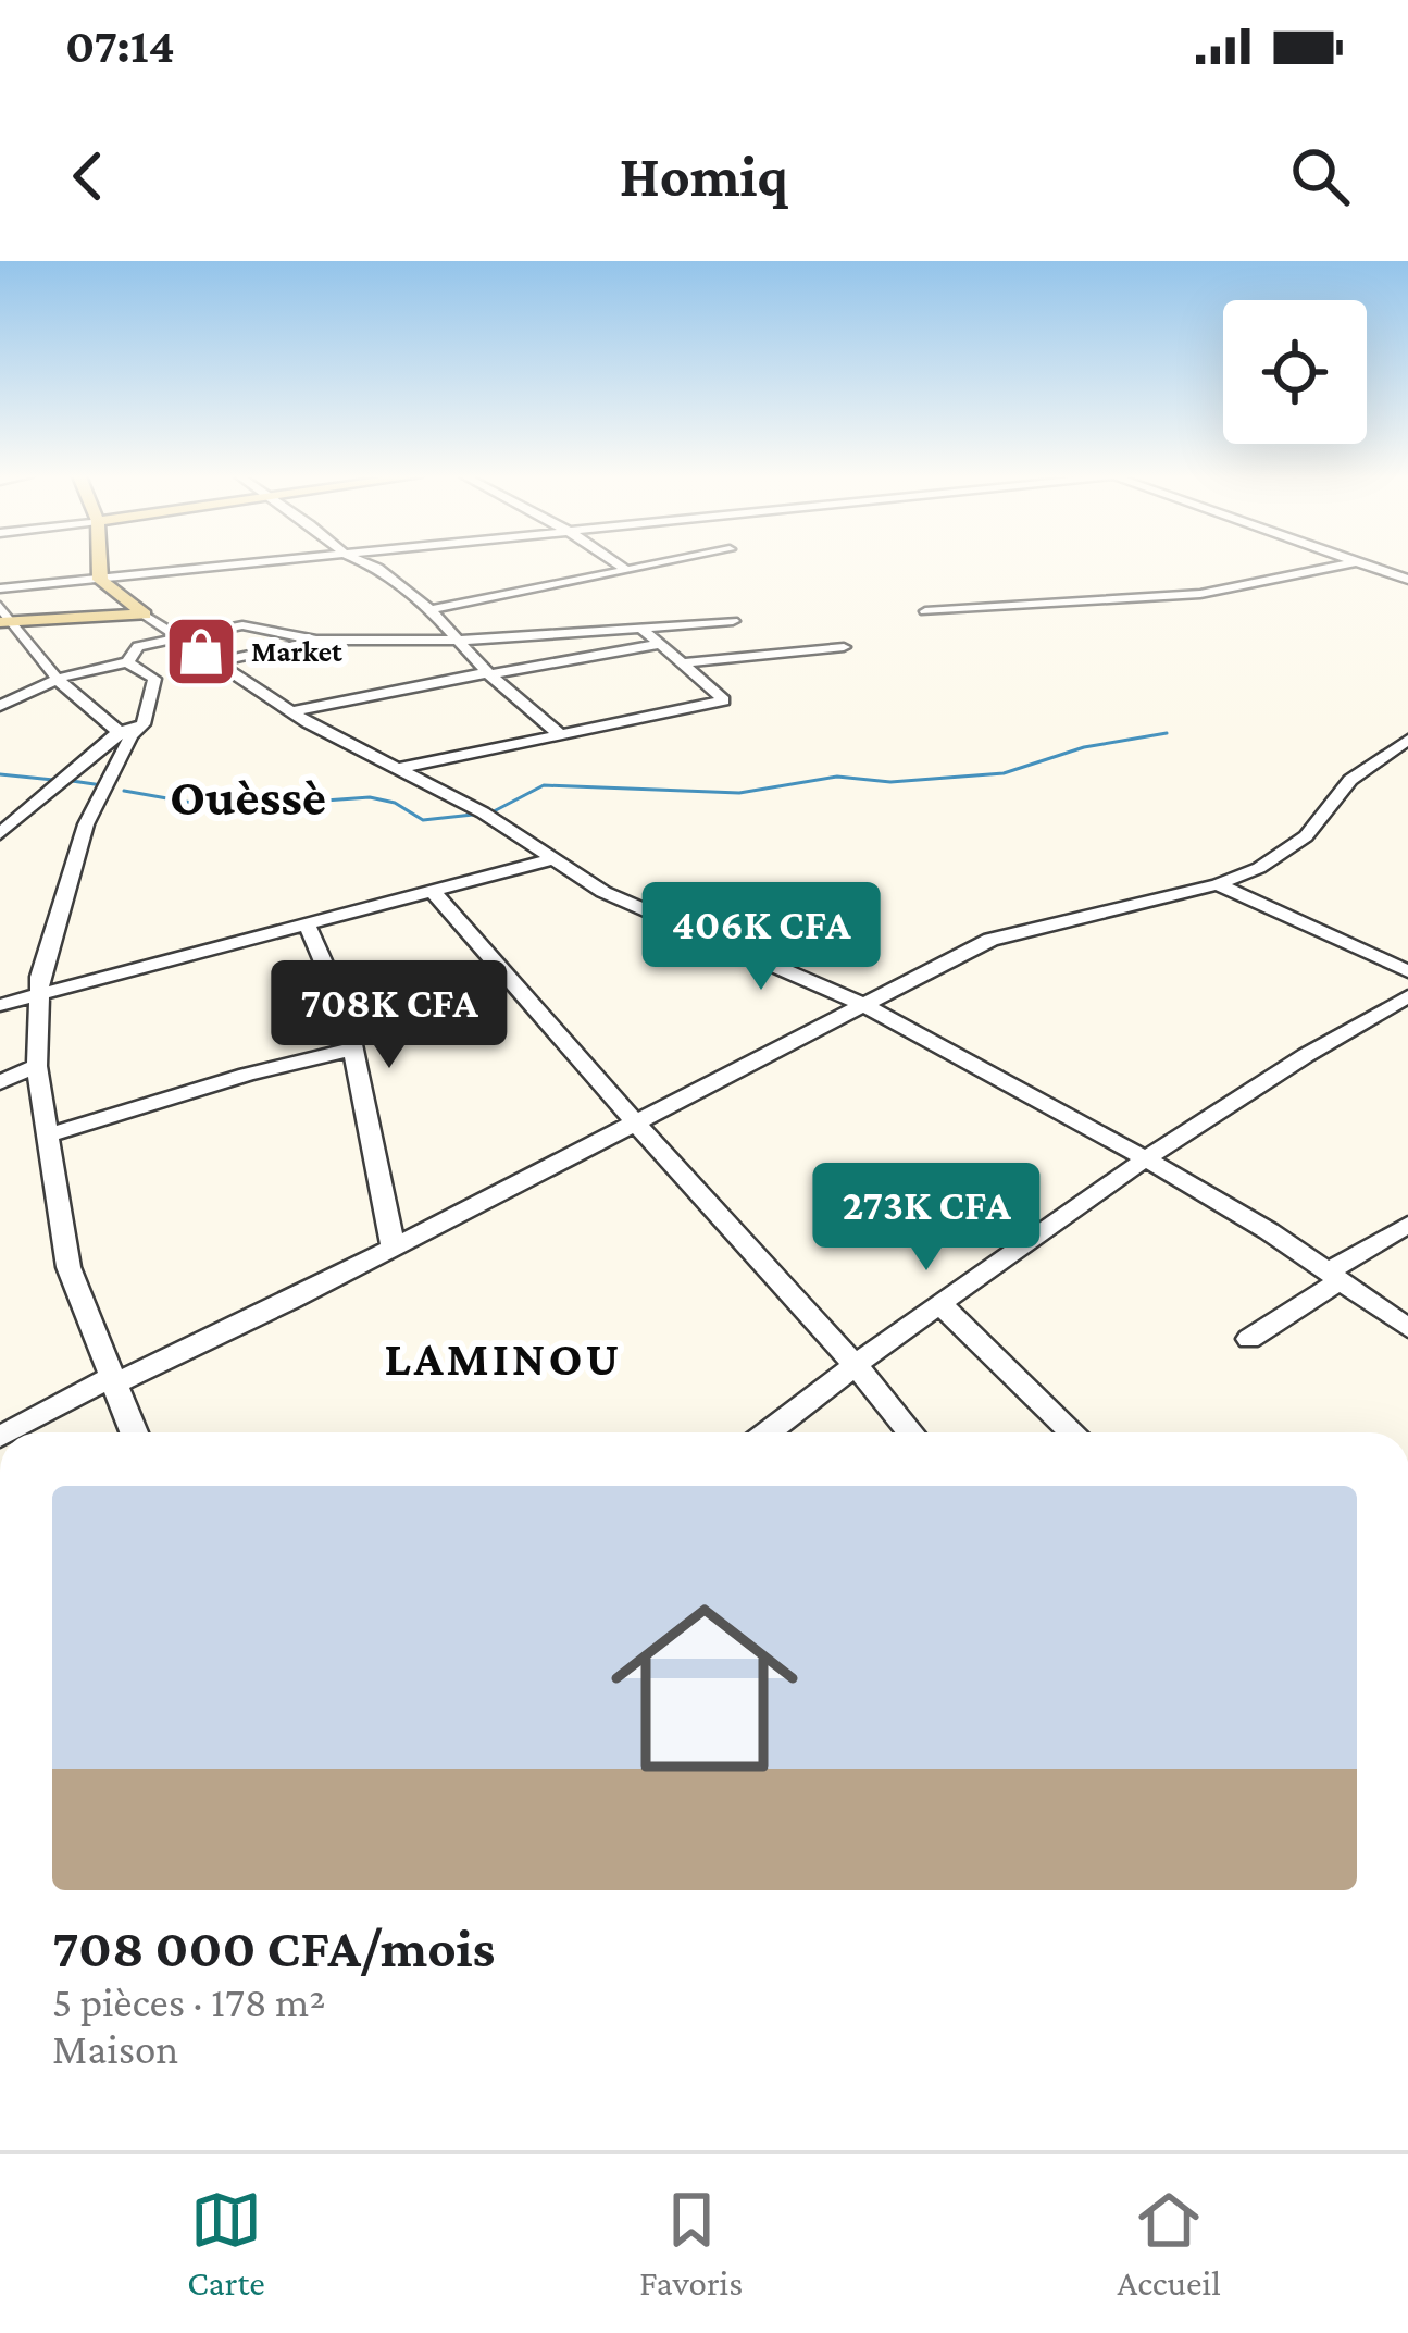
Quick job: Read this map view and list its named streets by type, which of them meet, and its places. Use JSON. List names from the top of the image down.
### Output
{
  "districts": ["Ouèssè", "LAMINOU"],
  "places": {
    "shop": ["Market"]
  },
  "page": {
    "status": "07:14",
    "header": "Homiq",
    "price": ["406K CFA", "708K CFA", "273K CFA"],
    "list": [
      {
        "name": "708 000 CFA/mois",
        "note": "5 pièces · 178 m² · Maison"
      }
    ],
    "tabs": ["Carte", "Favoris", "Accueil"]
  }
}
